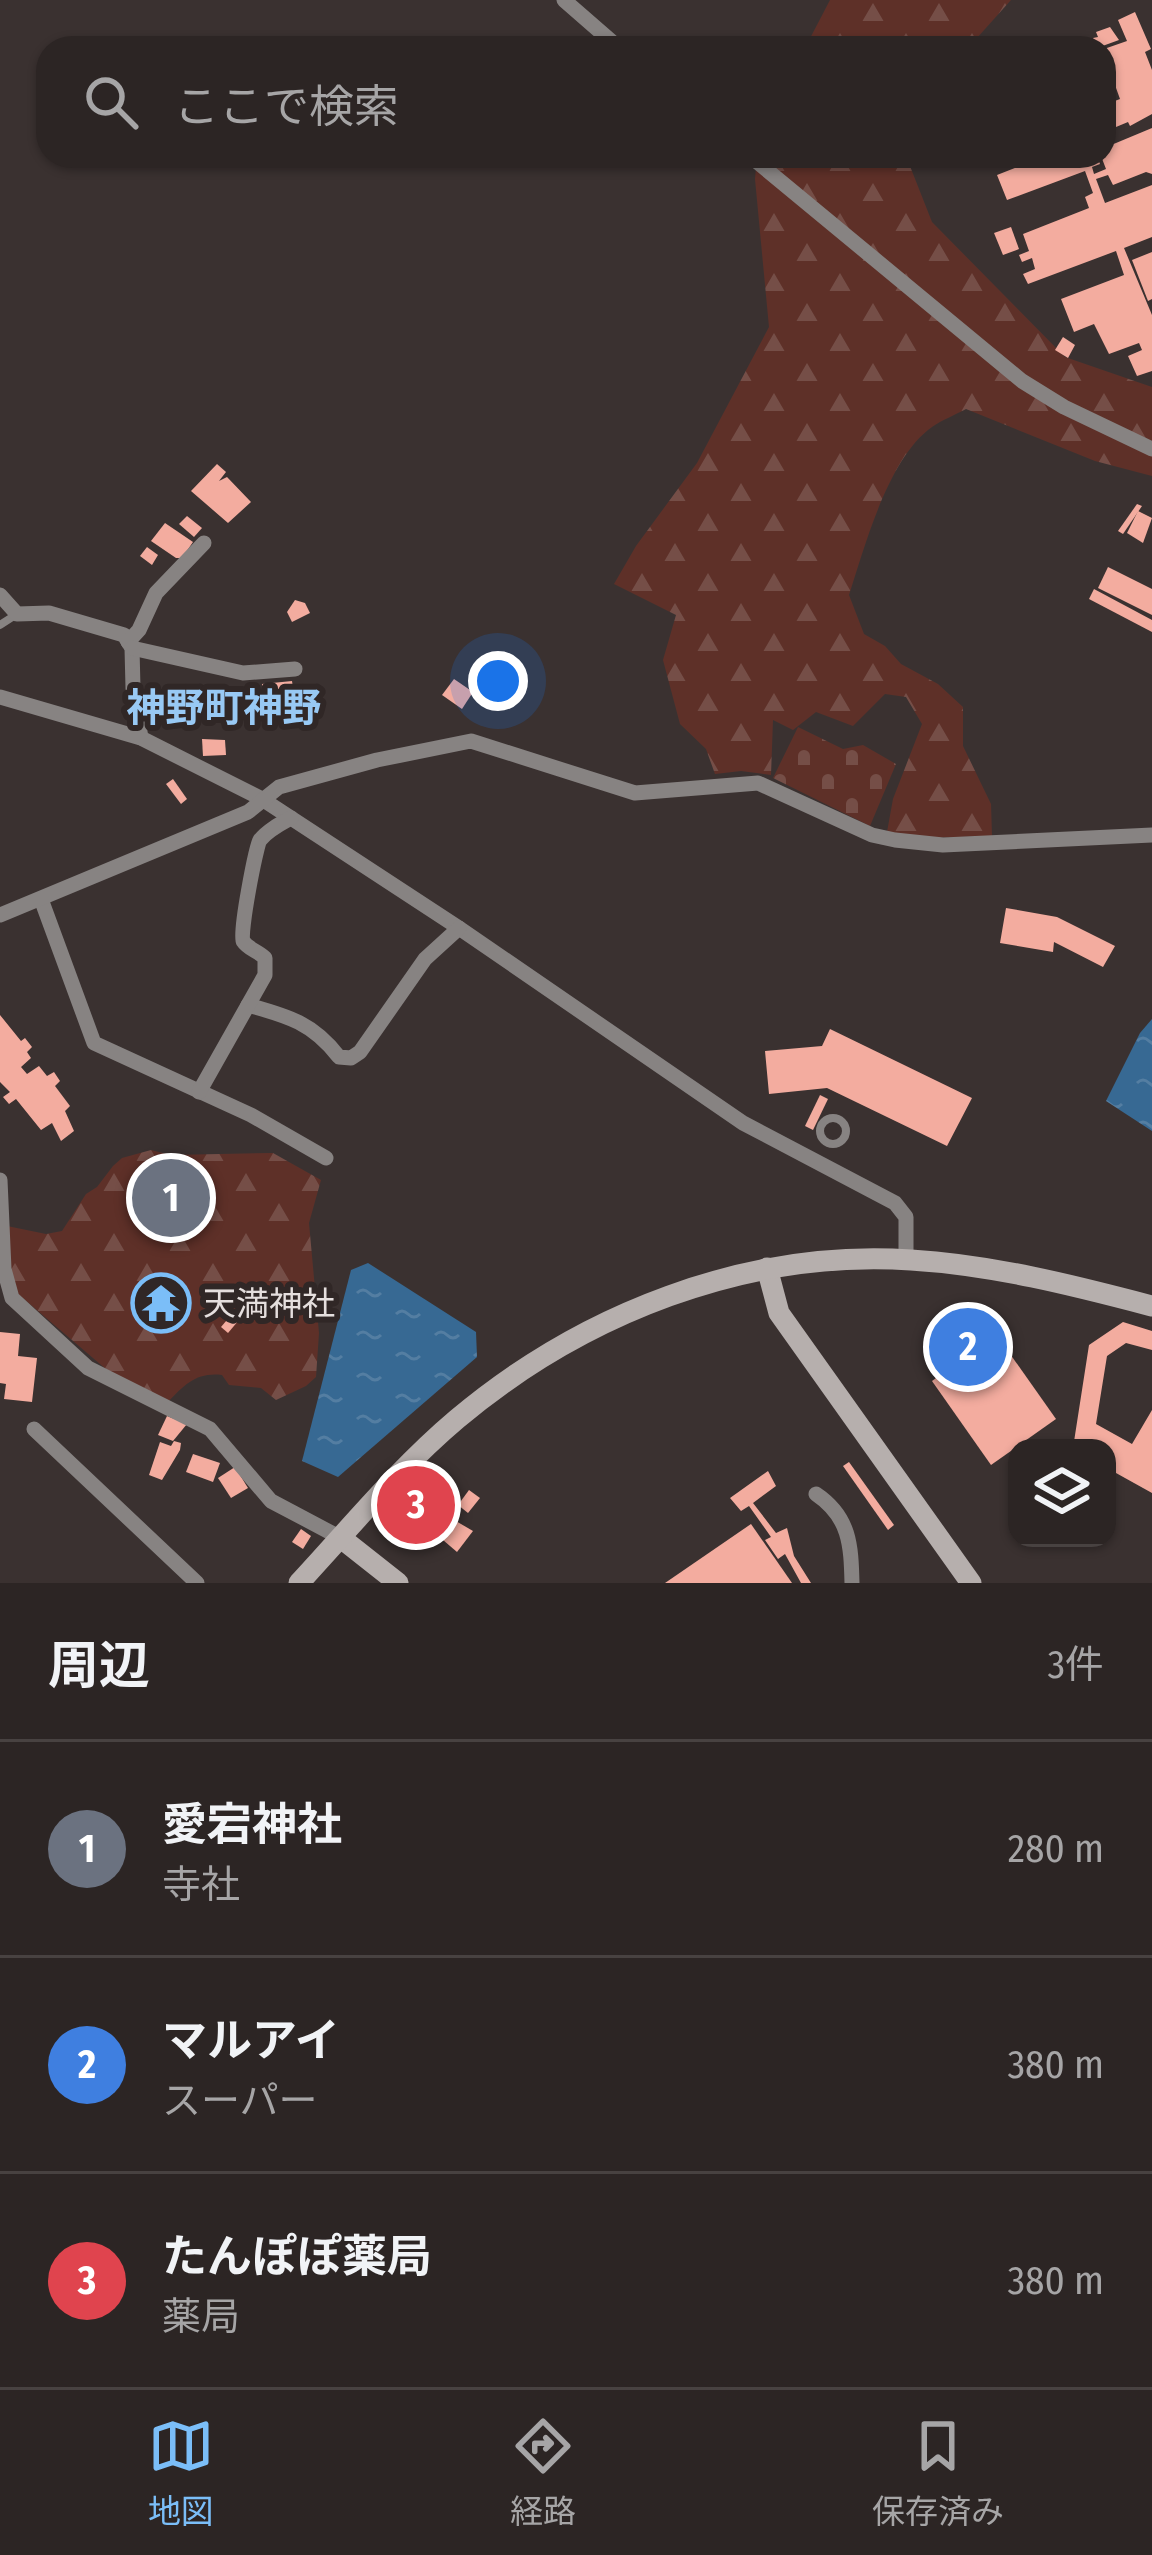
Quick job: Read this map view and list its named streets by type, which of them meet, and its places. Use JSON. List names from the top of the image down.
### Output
{
  "districts": ["神野町神野"],
  "places": {
    "temple": ["天満神社"]
  },
  "page": {
    "search": "ここで検索",
    "pins": ["1", "2", "3"],
    "heading": ["周辺", "3件"],
    "list": [
      {
        "mark": "1",
        "name": "愛宕神社",
        "note": "寺社",
        "value": "280 m"
      },
      {
        "mark": "2",
        "name": "マルアイ",
        "note": "スーパー",
        "value": "380 m"
      },
      {
        "mark": "3",
        "name": "たんぽぽ薬局",
        "note": "薬局",
        "value": "380 m"
      }
    ],
    "nav": ["地図", "経路", "保存済み"]
  }
}
